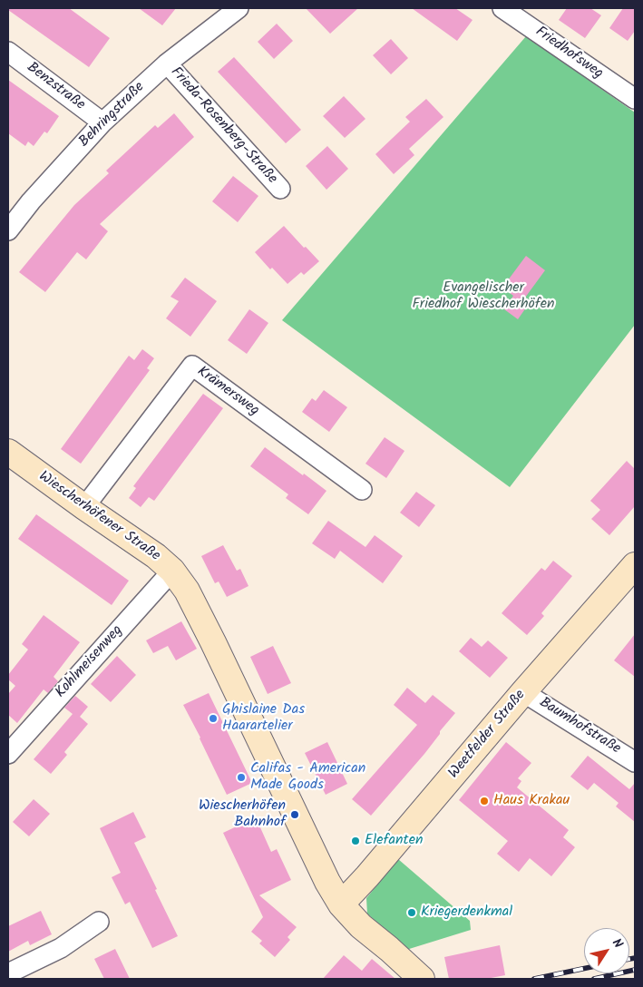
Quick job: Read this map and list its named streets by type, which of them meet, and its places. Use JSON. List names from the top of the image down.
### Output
{
  "streets": {
    "street": [
      "Friedhofsweg",
      "Benzstraße",
      "Behringstraße",
      "Frieda-Rosenberg-Straße",
      "Krämersweg",
      "Wiescherhöfener Straße",
      "Kohlmeisenweg",
      "Baumhofstraße",
      "Weetfelder Straße"
    ]
  },
  "crossings": [
    ["Benzstraße", "Behringstraße"],
    ["Behringstraße", "Frieda-Rosenberg-Straße"],
    ["Krämersweg", "Wiescherhöfener Straße"],
    ["Wiescherhöfener Straße", "Kohlmeisenweg"],
    ["Wiescherhöfener Straße", "Weetfelder Straße"],
    ["Baumhofstraße", "Weetfelder Straße"]
  ],
  "parks": ["Evangelischer Friedhof Wiescherhöfen"],
  "places": [
    "Ghislaine Das Haarartelier",
    "Califas - American Made Goods",
    "Haus Krakau",
    "Wiescherhöfen Bahnhof",
    "Elefanten",
    "Kriegerdenkmal"
  ],
  "north": "top right"
}
